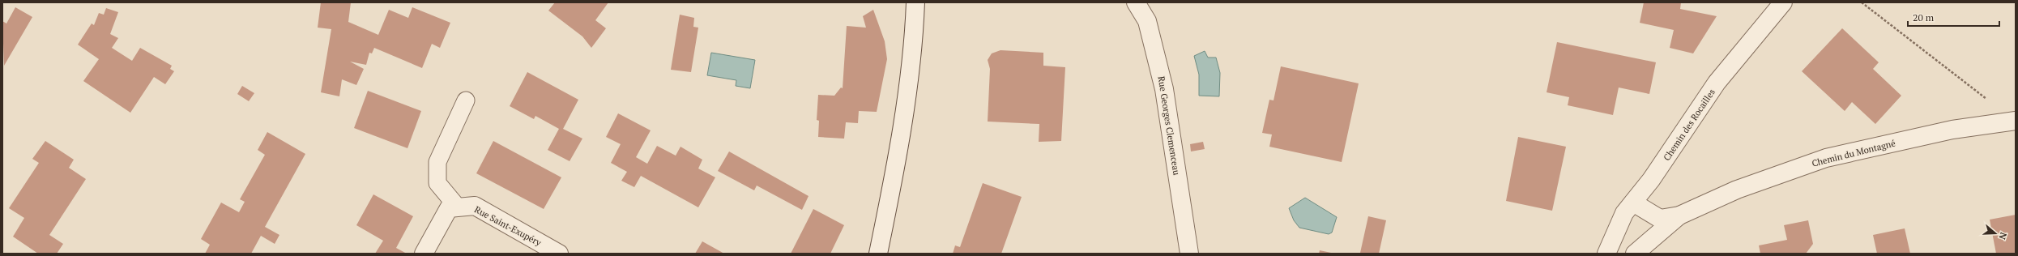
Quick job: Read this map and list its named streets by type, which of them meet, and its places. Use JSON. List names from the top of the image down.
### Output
{
  "streets": {
    "street": [
      "Chemin des Rocailles",
      "Rue Georges Clemenceau",
      "Chemin du Montagné",
      "Rue Saint-Exupéry"
    ]
  },
  "crossings": [
    ["Chemin des Rocailles", "Chemin du Montagné"]
  ],
  "scale_bar": "20 m",
  "north": "right"
}
